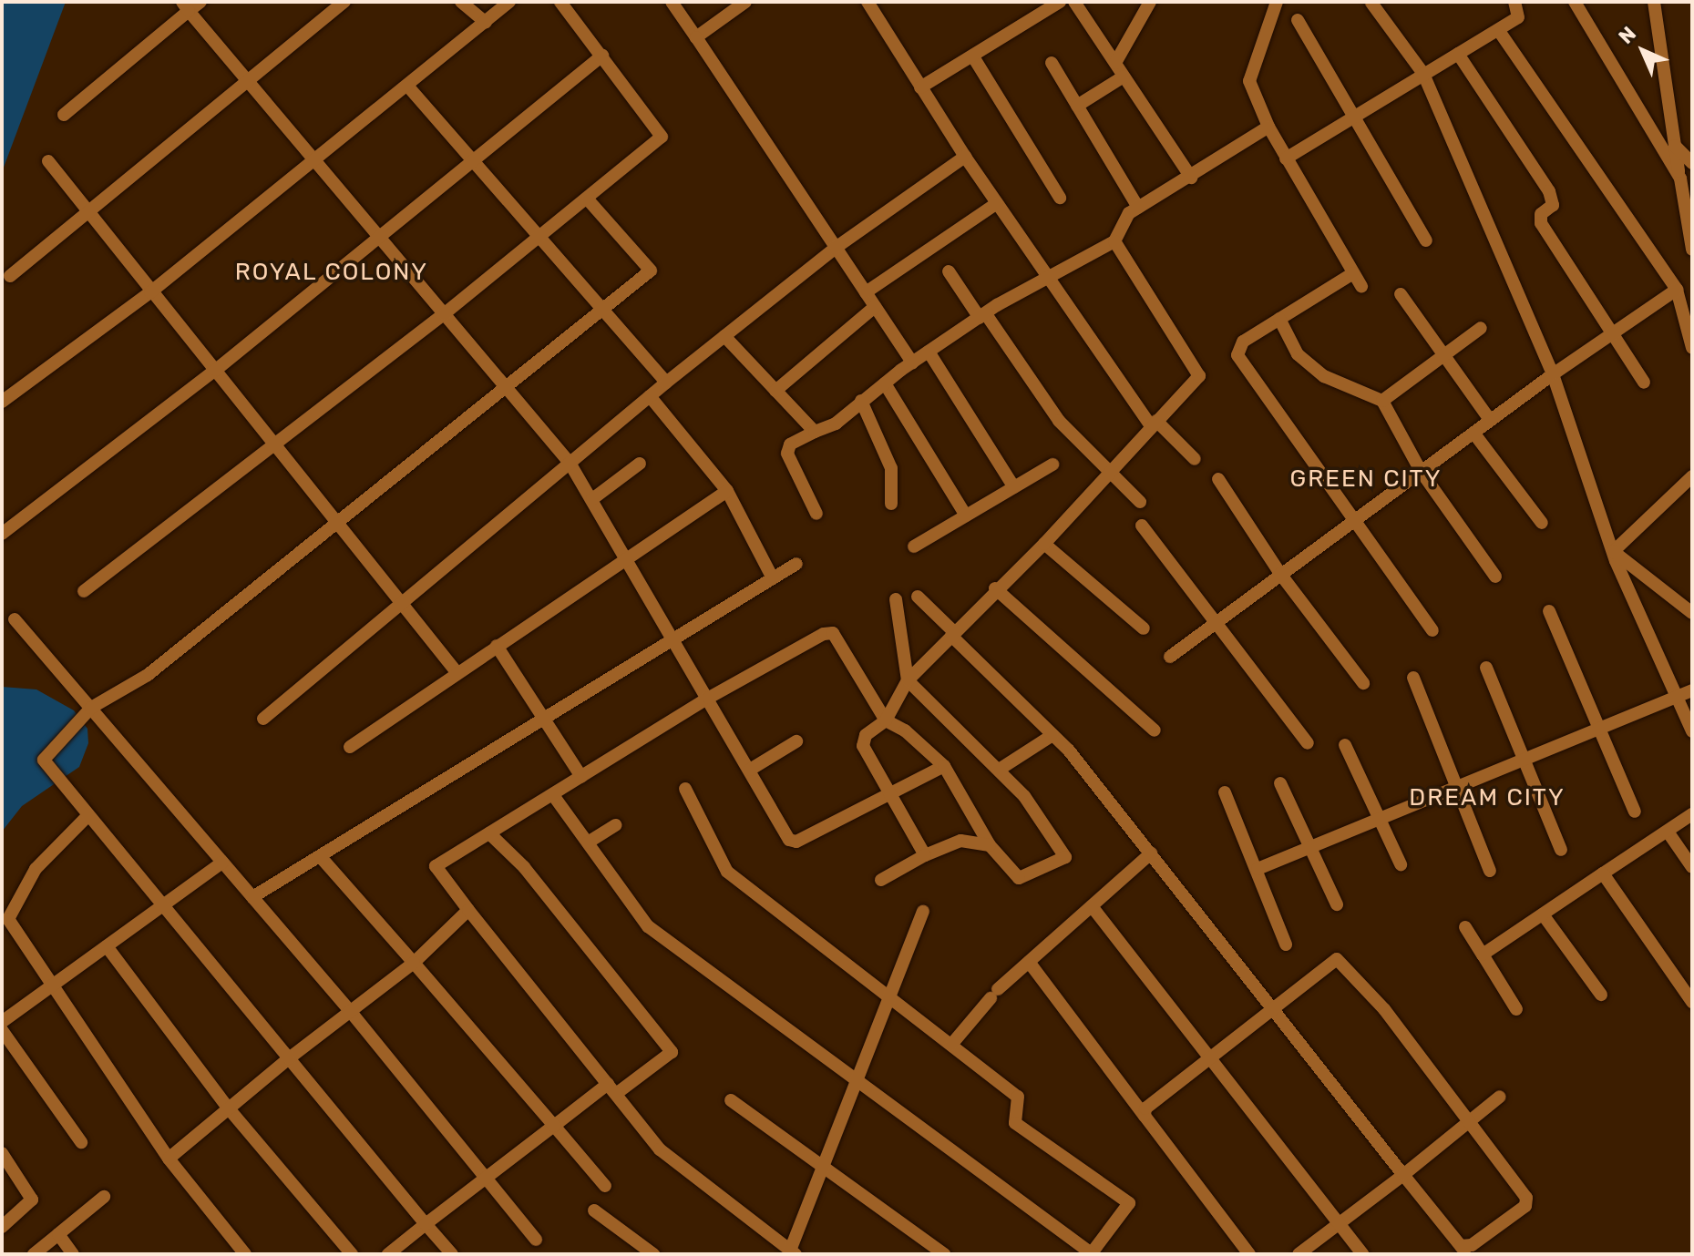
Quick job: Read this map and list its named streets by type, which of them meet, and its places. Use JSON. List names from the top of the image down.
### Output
{
  "districts": ["ROYAL COLONY", "GREEN CITY", "DREAM CITY"],
  "north": "top left"
}
